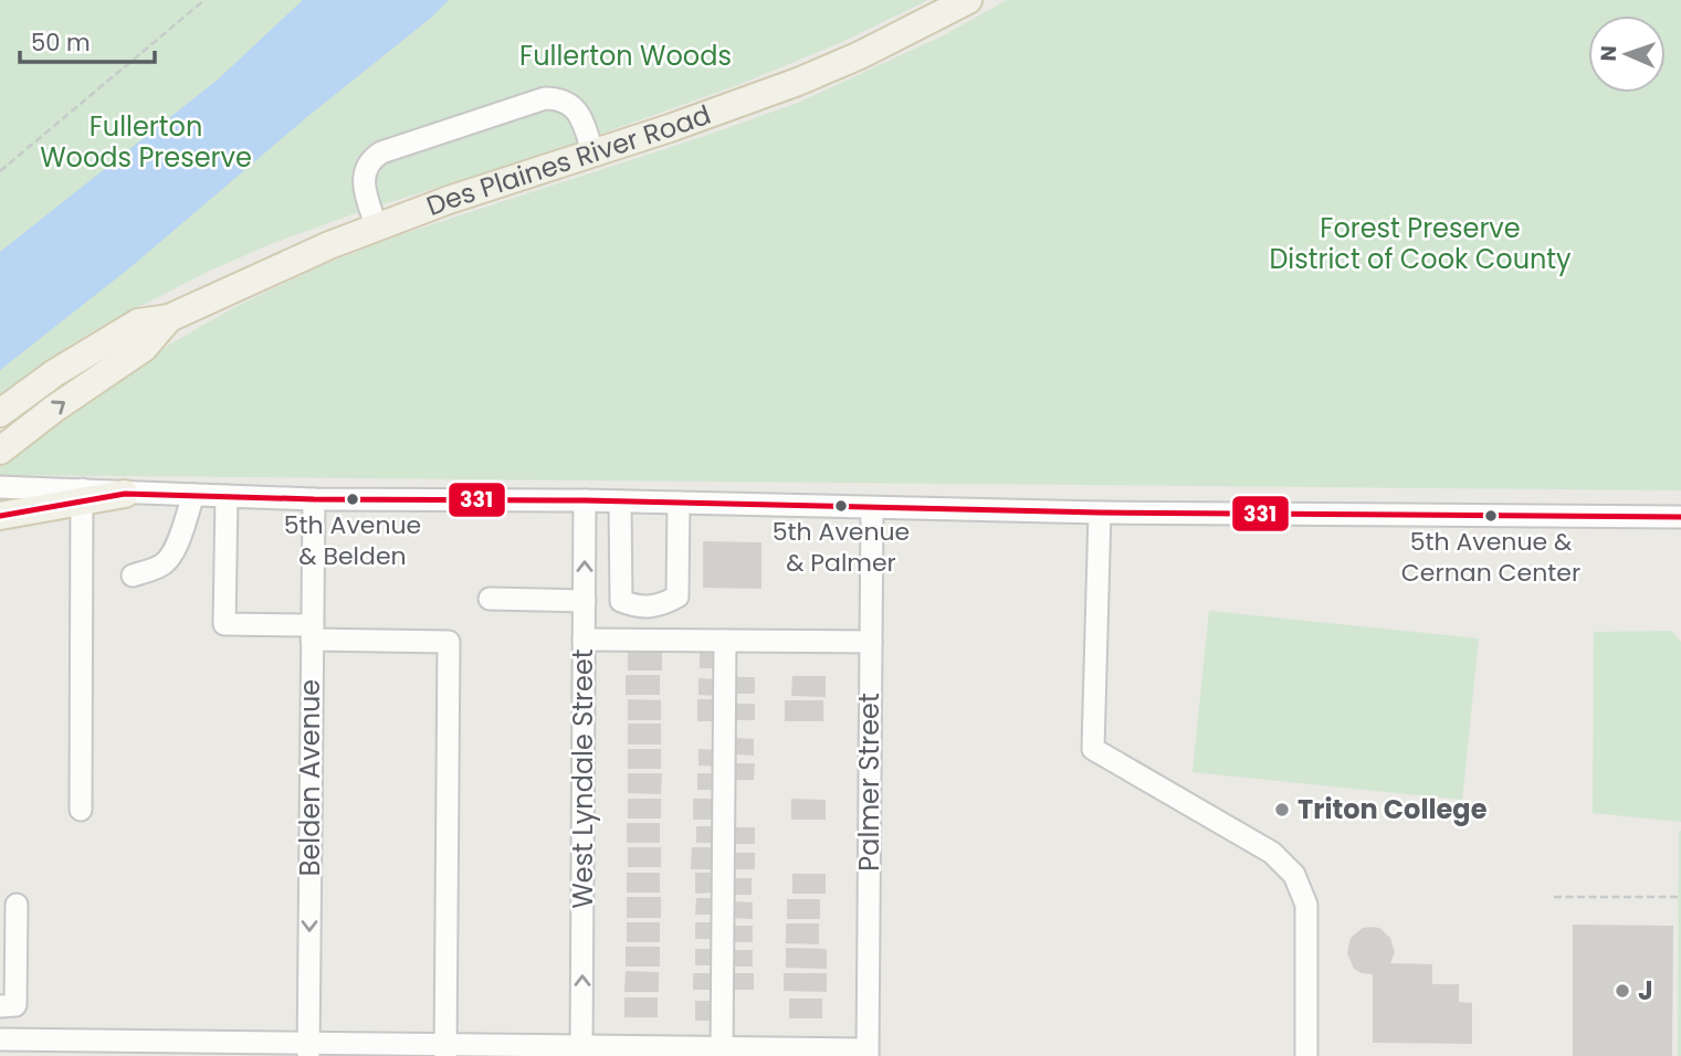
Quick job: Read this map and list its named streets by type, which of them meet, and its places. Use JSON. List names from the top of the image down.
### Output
{
  "streets": {
    "main road": ["Des Plaines River Road"],
    "street": ["Belden Avenue", "West Lyndale Street", "Palmer Street"]
  },
  "one_way": ["Belden Avenue"],
  "parks": ["Fullerton Woods", "Fullerton Woods Preserve", "Forest Preserve District of Cook County"],
  "places": [
    "5th Avenue & Belden",
    "5th Avenue & Palmer",
    "5th Avenue & Cernan Center",
    "Triton College",
    "J"
  ],
  "lines": ["transit line 331"],
  "scale_bar": "50 m",
  "north": "left"
}
